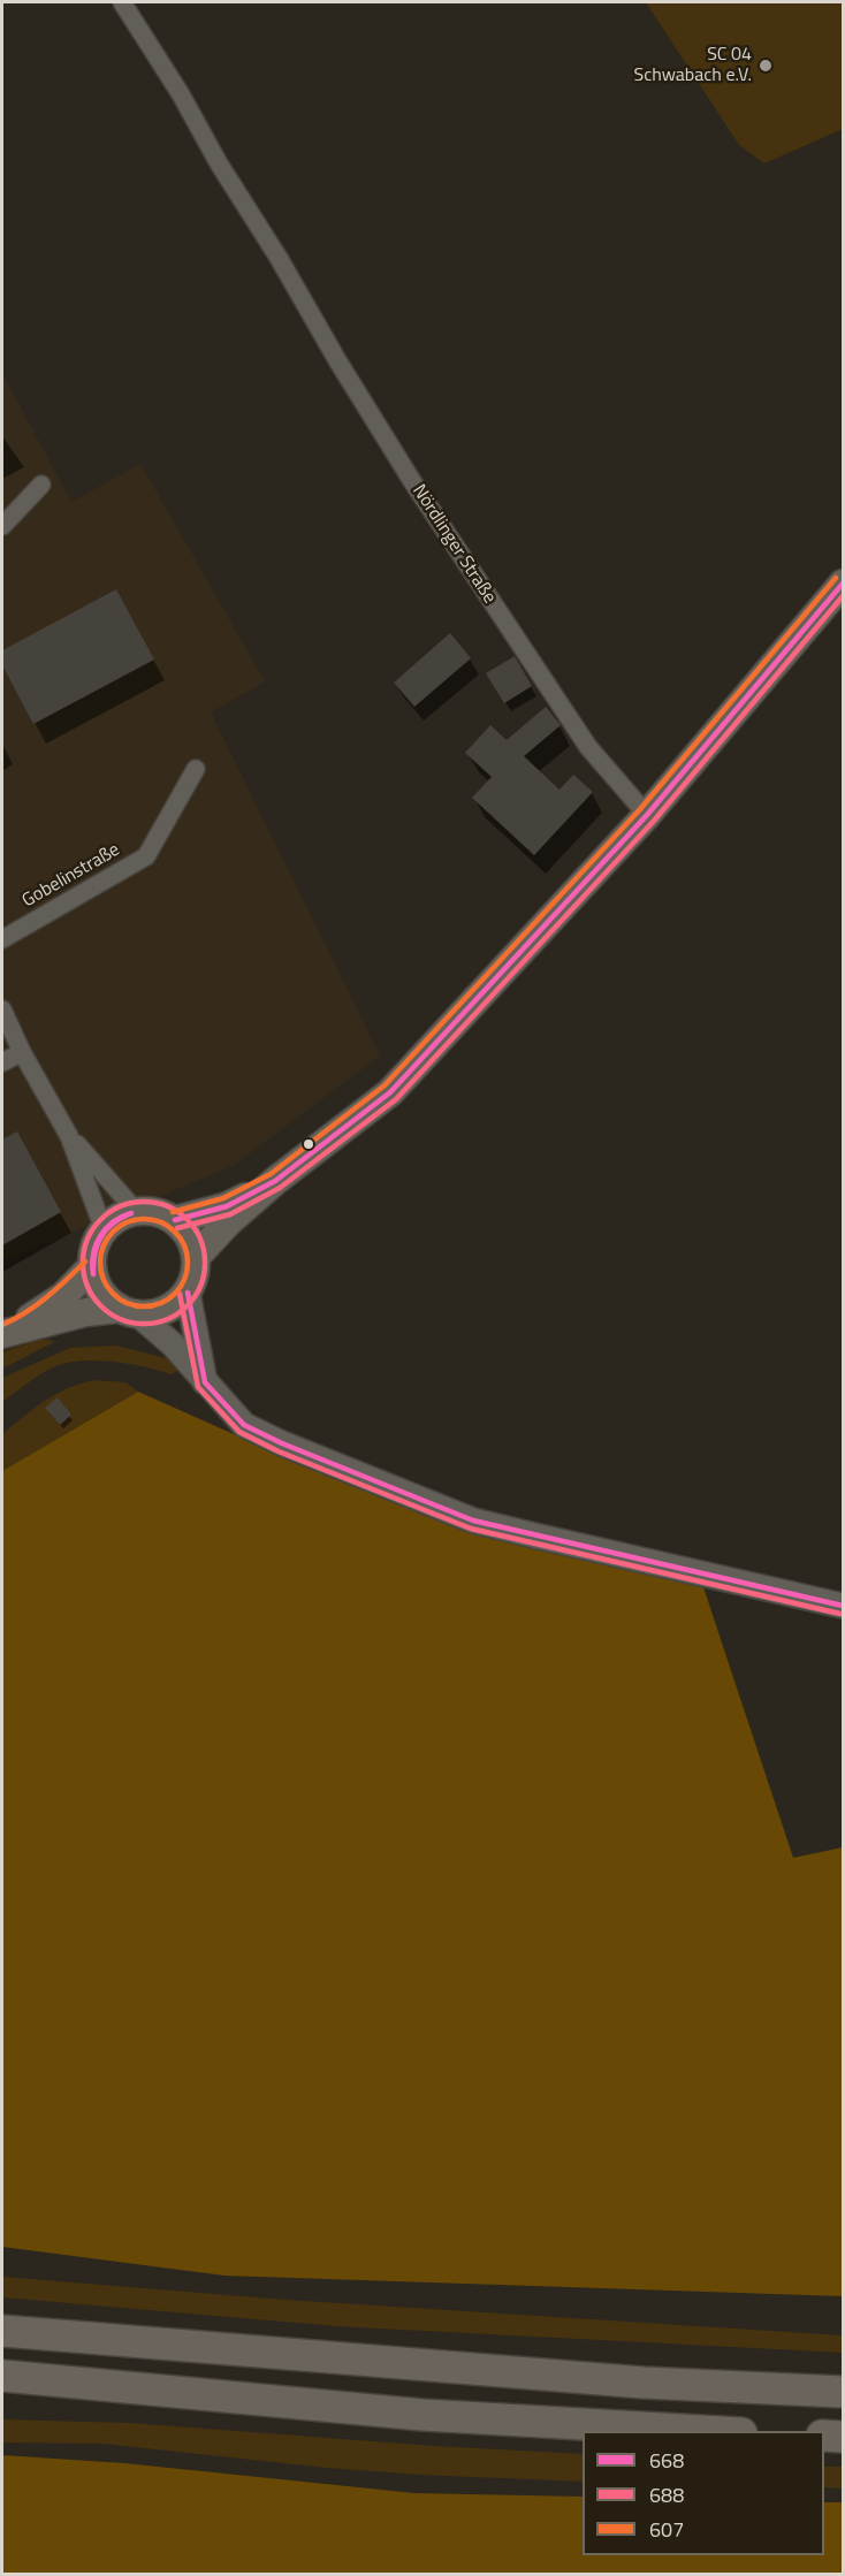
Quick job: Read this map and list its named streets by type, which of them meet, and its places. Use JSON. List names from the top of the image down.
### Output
{
  "streets": {
    "street": ["Nördlinger Straße", "Gobelinstraße"]
  },
  "places": ["SC 04 Schwabach e.V."],
  "lines": ["transit line 607", "transit line 668", "transit line 688"],
  "legend": ["668", "688", "607"]
}
